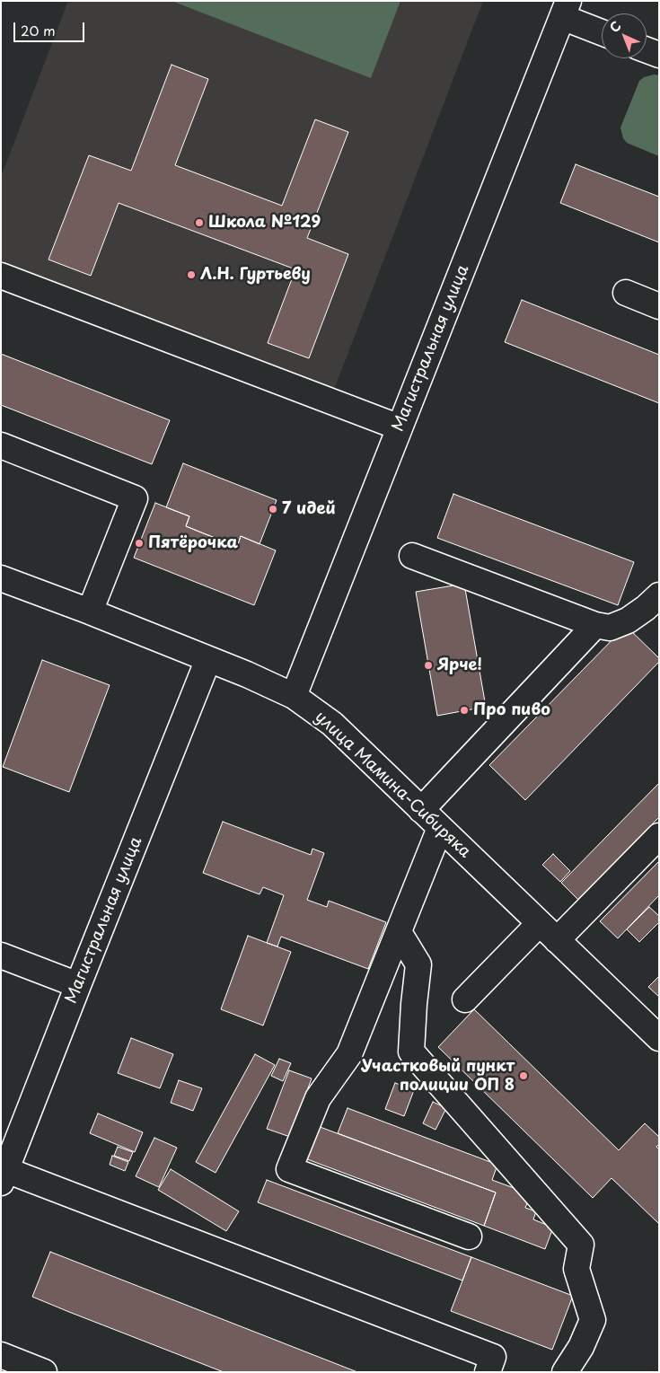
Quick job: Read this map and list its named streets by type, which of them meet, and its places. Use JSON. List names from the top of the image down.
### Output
{
  "streets": {
    "street": ["Магистральная улица", "улица Мамина-Сибиряка"]
  },
  "crossings": [
    ["Магистральная улица", "улица Мамина-Сибиряка"]
  ],
  "places": [
    "Школа №129",
    "Л.Н. Гуртьеву",
    "7 идей",
    "Пятёрочка",
    "Ярче!",
    "Про пиво",
    "Участковый пункт полиции ОП 8"
  ],
  "scale_bar": "20 m",
  "north": "top left"
}
